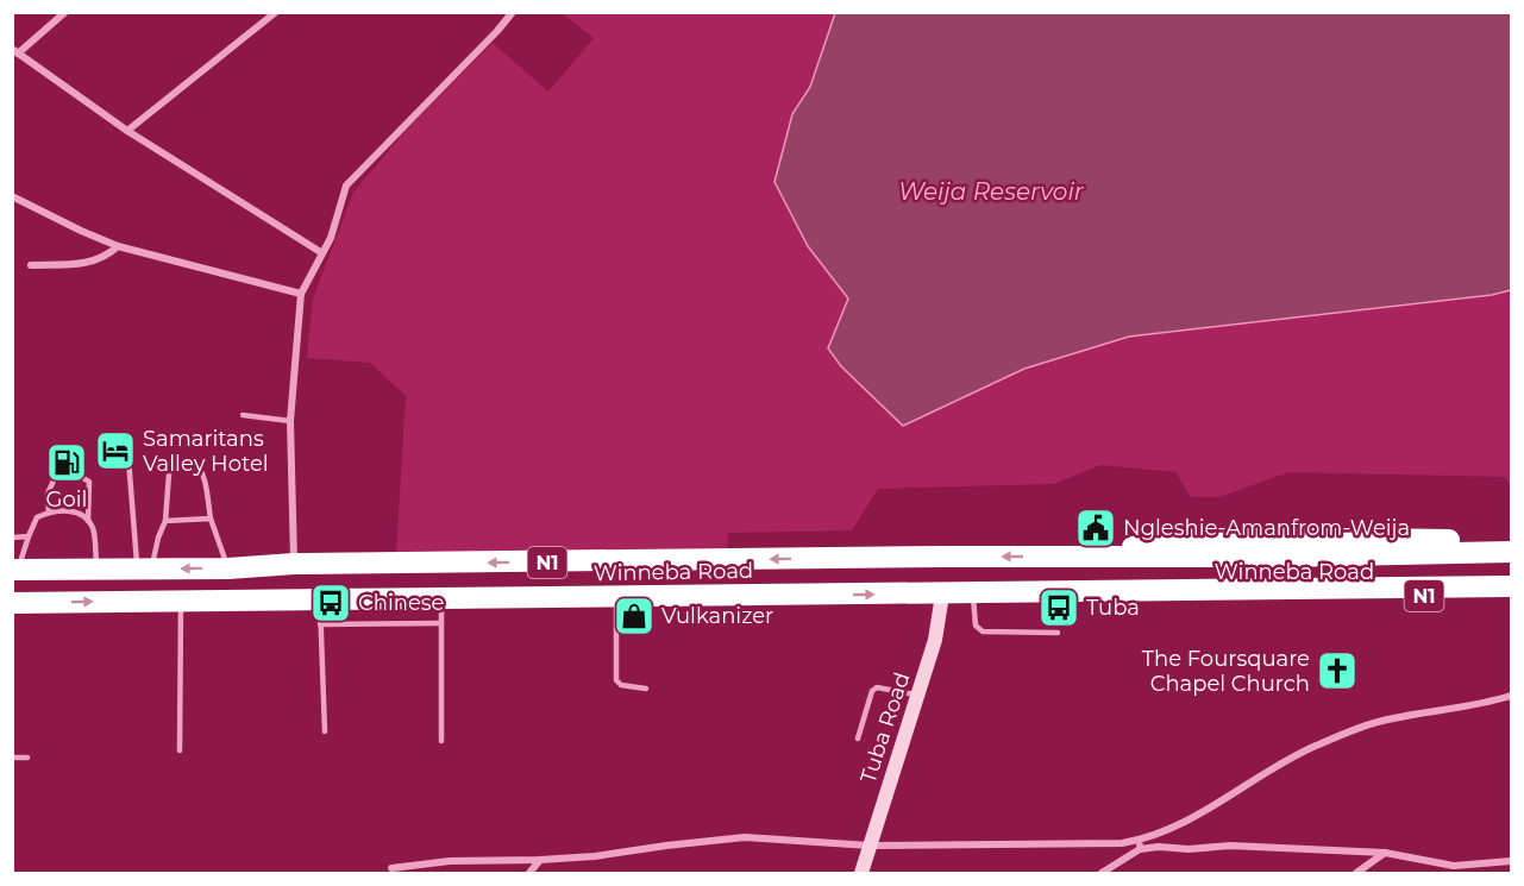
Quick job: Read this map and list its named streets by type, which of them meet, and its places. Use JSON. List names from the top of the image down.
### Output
{
  "streets": {
    "highway": ["N1", "Winneba Road"],
    "street": ["Tuba Road"]
  },
  "crossings": [
    ["Winneba Road", "Tuba Road"]
  ],
  "water": ["Weija Reservoir"],
  "places": {
    "hotel": ["Samaritans Valley Hotel"],
    "fuel station": ["Goil"],
    "public building": ["Ngleshie-Amanfrom-Weija"],
    "bus stop": ["Chinese", "Tuba"],
    "shop": ["Vulkanizer"],
    "church": ["The Foursquare Chapel Church"]
  }
}
